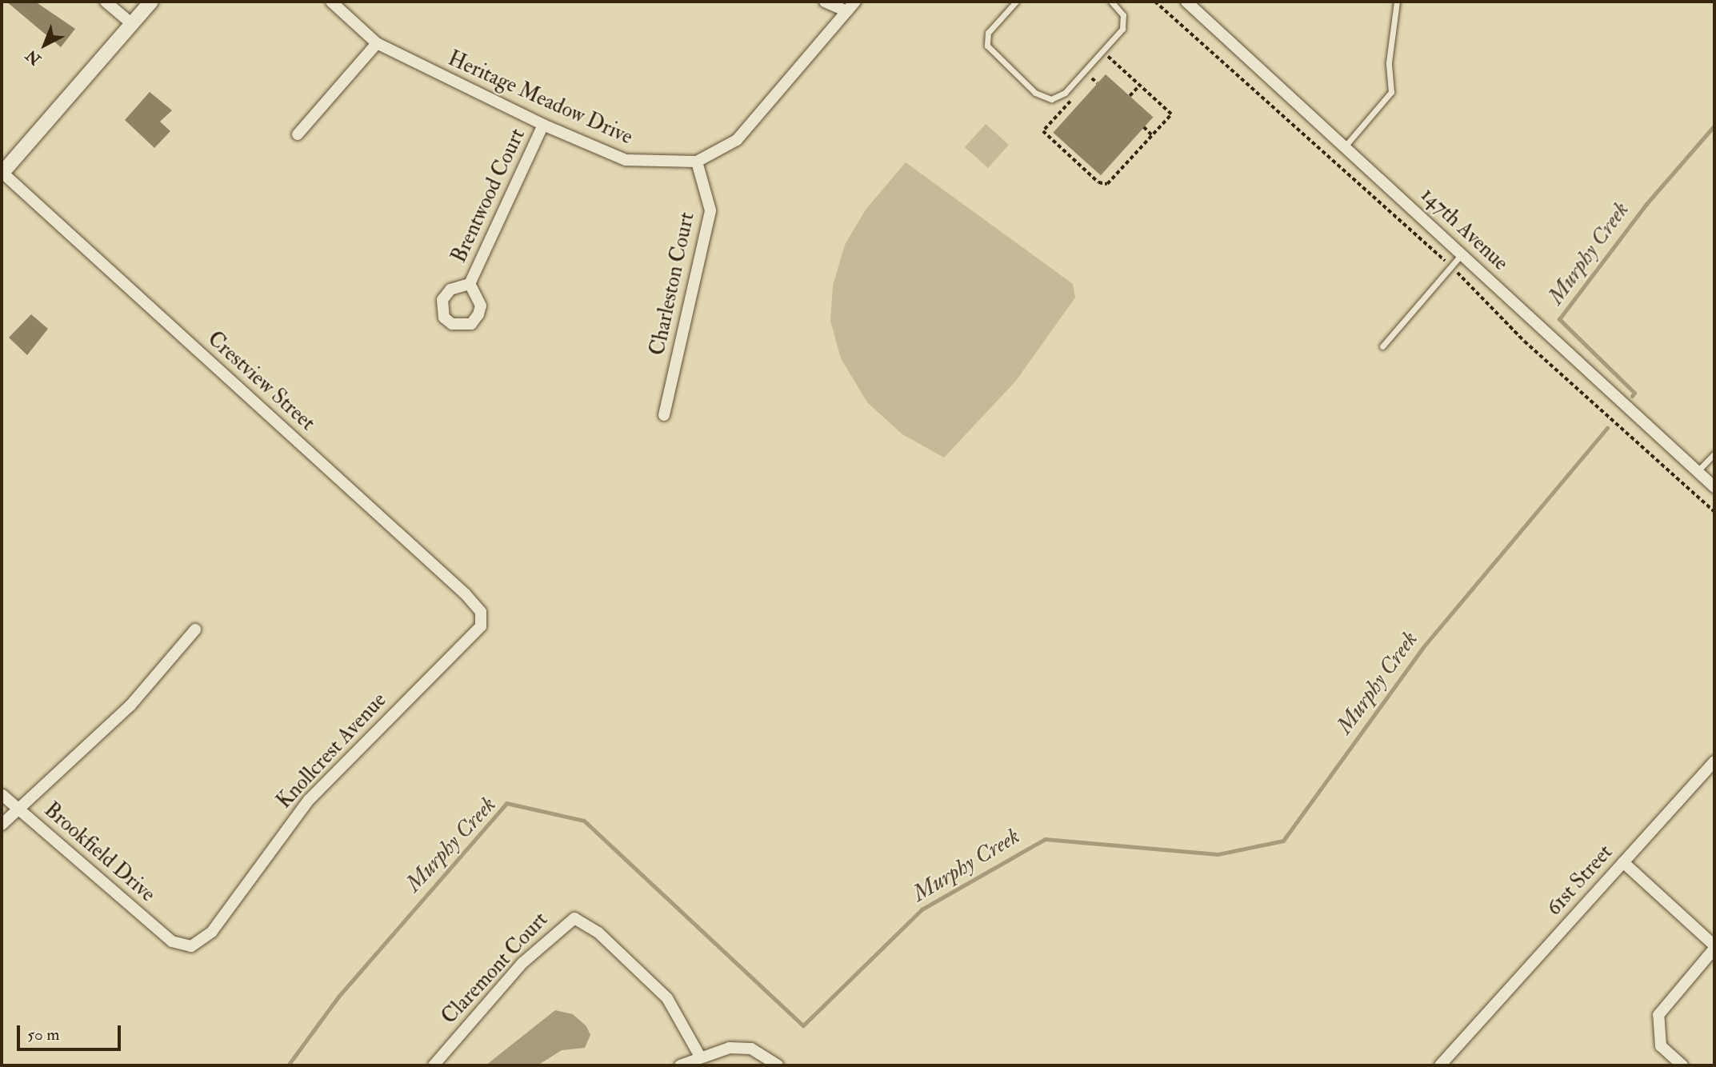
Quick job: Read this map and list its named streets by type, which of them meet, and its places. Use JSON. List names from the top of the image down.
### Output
{
  "streets": {
    "street": [
      "Heritage Meadow Drive",
      "Brentwood Court",
      "147th Avenue",
      "Charleston Court",
      "Crestview Street",
      "Knollcrest Avenue",
      "Brookfield Drive",
      "61st Street",
      "Claremont Court"
    ]
  },
  "crossings": [
    ["Heritage Meadow Drive", "Brentwood Court"],
    ["Heritage Meadow Drive", "Charleston Court"],
    ["Crestview Street", "Knollcrest Avenue"],
    ["Knollcrest Avenue", "Brookfield Drive"]
  ],
  "water": ["Murphy Creek"],
  "scale_bar": "50 m",
  "north": "bottom left"
}
